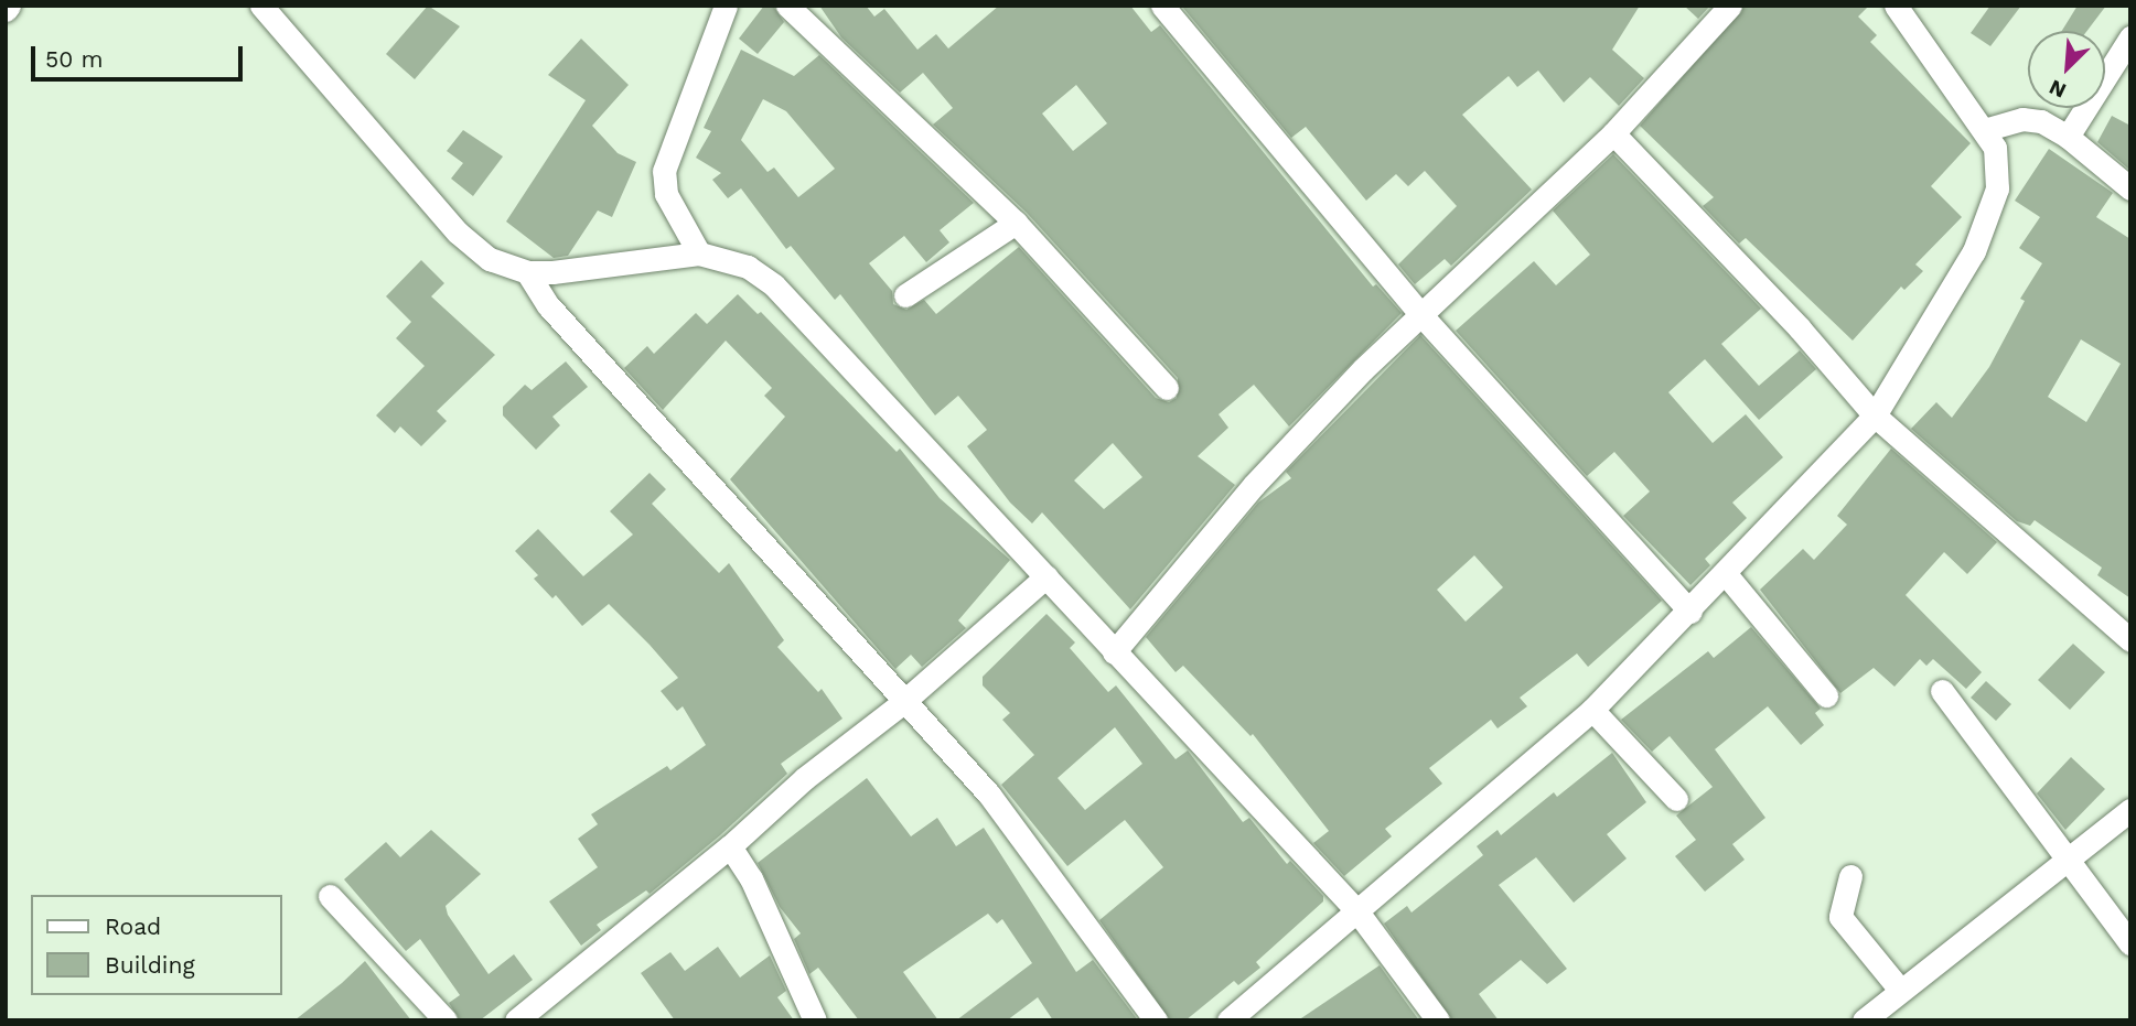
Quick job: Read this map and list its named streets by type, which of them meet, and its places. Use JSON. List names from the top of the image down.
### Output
{
  "legend": ["Road", "Building"],
  "scale_bar": "50 m",
  "north": "bottom left"
}
